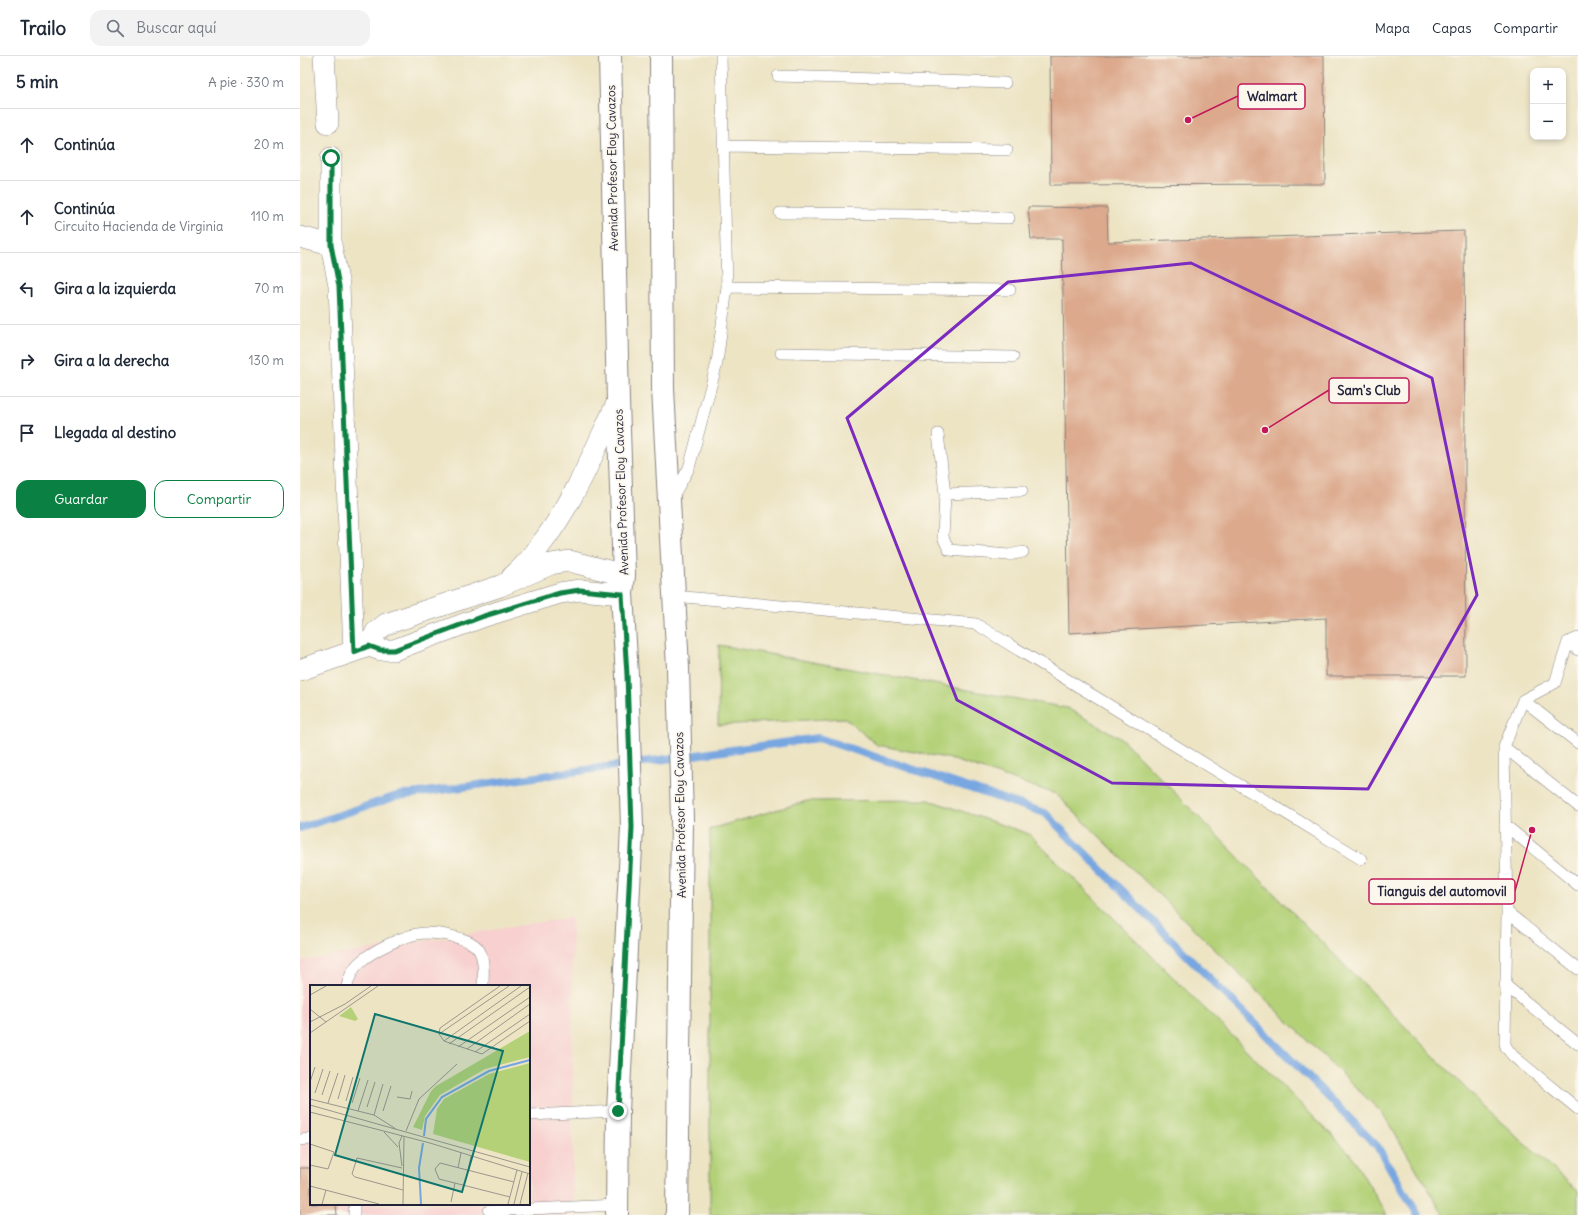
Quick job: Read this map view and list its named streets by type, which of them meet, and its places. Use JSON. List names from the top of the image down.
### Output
{
  "streets": {
    "main road": ["Avenida Profesor Eloy Cavazos"]
  },
  "places": ["Walmart", "Sam's Club", "Tianguis del automovil"],
  "page": {
    "header": "Trailo",
    "search": "Buscar aquí",
    "nav": ["Mapa", "Capas", "Compartir"],
    "heading": ["5 min", "A pie · 330 m"],
    "map_buttons": ["+", "−"],
    "list": [
      ["Continúa", "20 m"],
      ["Continúa", "Circuito Hacienda de Virginia", "110 m"],
      ["Gira a la izquierda", "70 m"],
      ["Gira a la derecha", "130 m"],
      "Llegada al destino"
    ],
    "buttons": ["Guardar", "Compartir"]
  }
}
